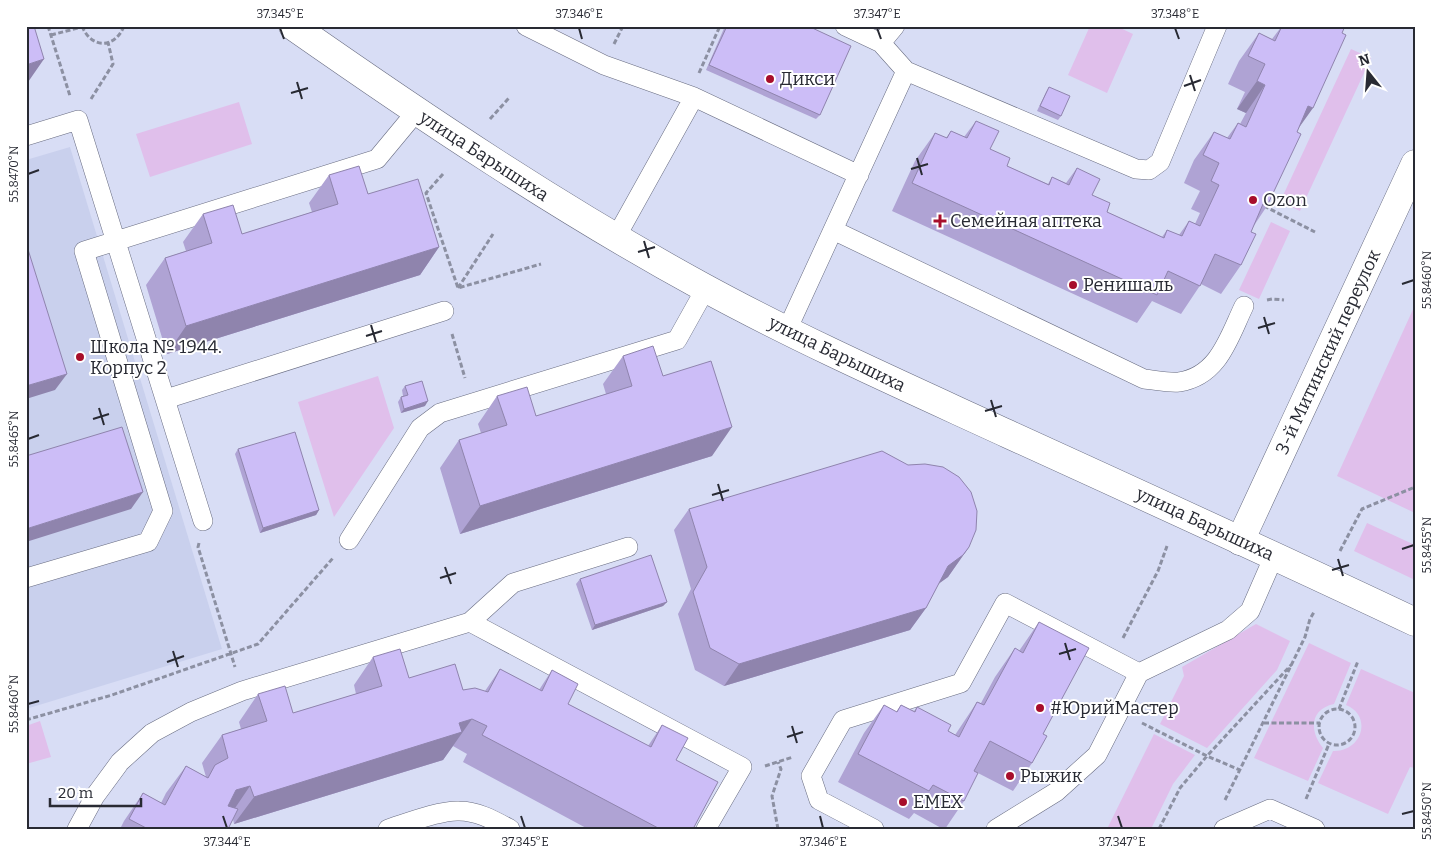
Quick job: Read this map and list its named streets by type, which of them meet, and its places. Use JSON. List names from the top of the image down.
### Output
{
  "streets": {
    "main road": ["улица Барышиха", "3-й Митинский переулок"]
  },
  "crossings": [
    ["улица Барышиха", "3-й Митинский переулок"]
  ],
  "places": {
    "other": [
      "Дикси",
      "Ozon",
      "Ренишаль",
      "Школа № 1944. Корпус 2",
      "#ЮрийМастер",
      "Рыжик",
      "EMEX"
    ],
    "health": ["Семейная аптека"]
  },
  "scale_bar": "20 m",
  "north": "top",
  "coordinates": [
    "37.345°E",
    "37.346°E",
    "37.347°E",
    "37.348°E",
    "55.8470°N",
    "55.8460°N",
    "55.8465°N",
    "55.8455°N",
    "55.8450°N",
    "37.344°E"
  ]
}
